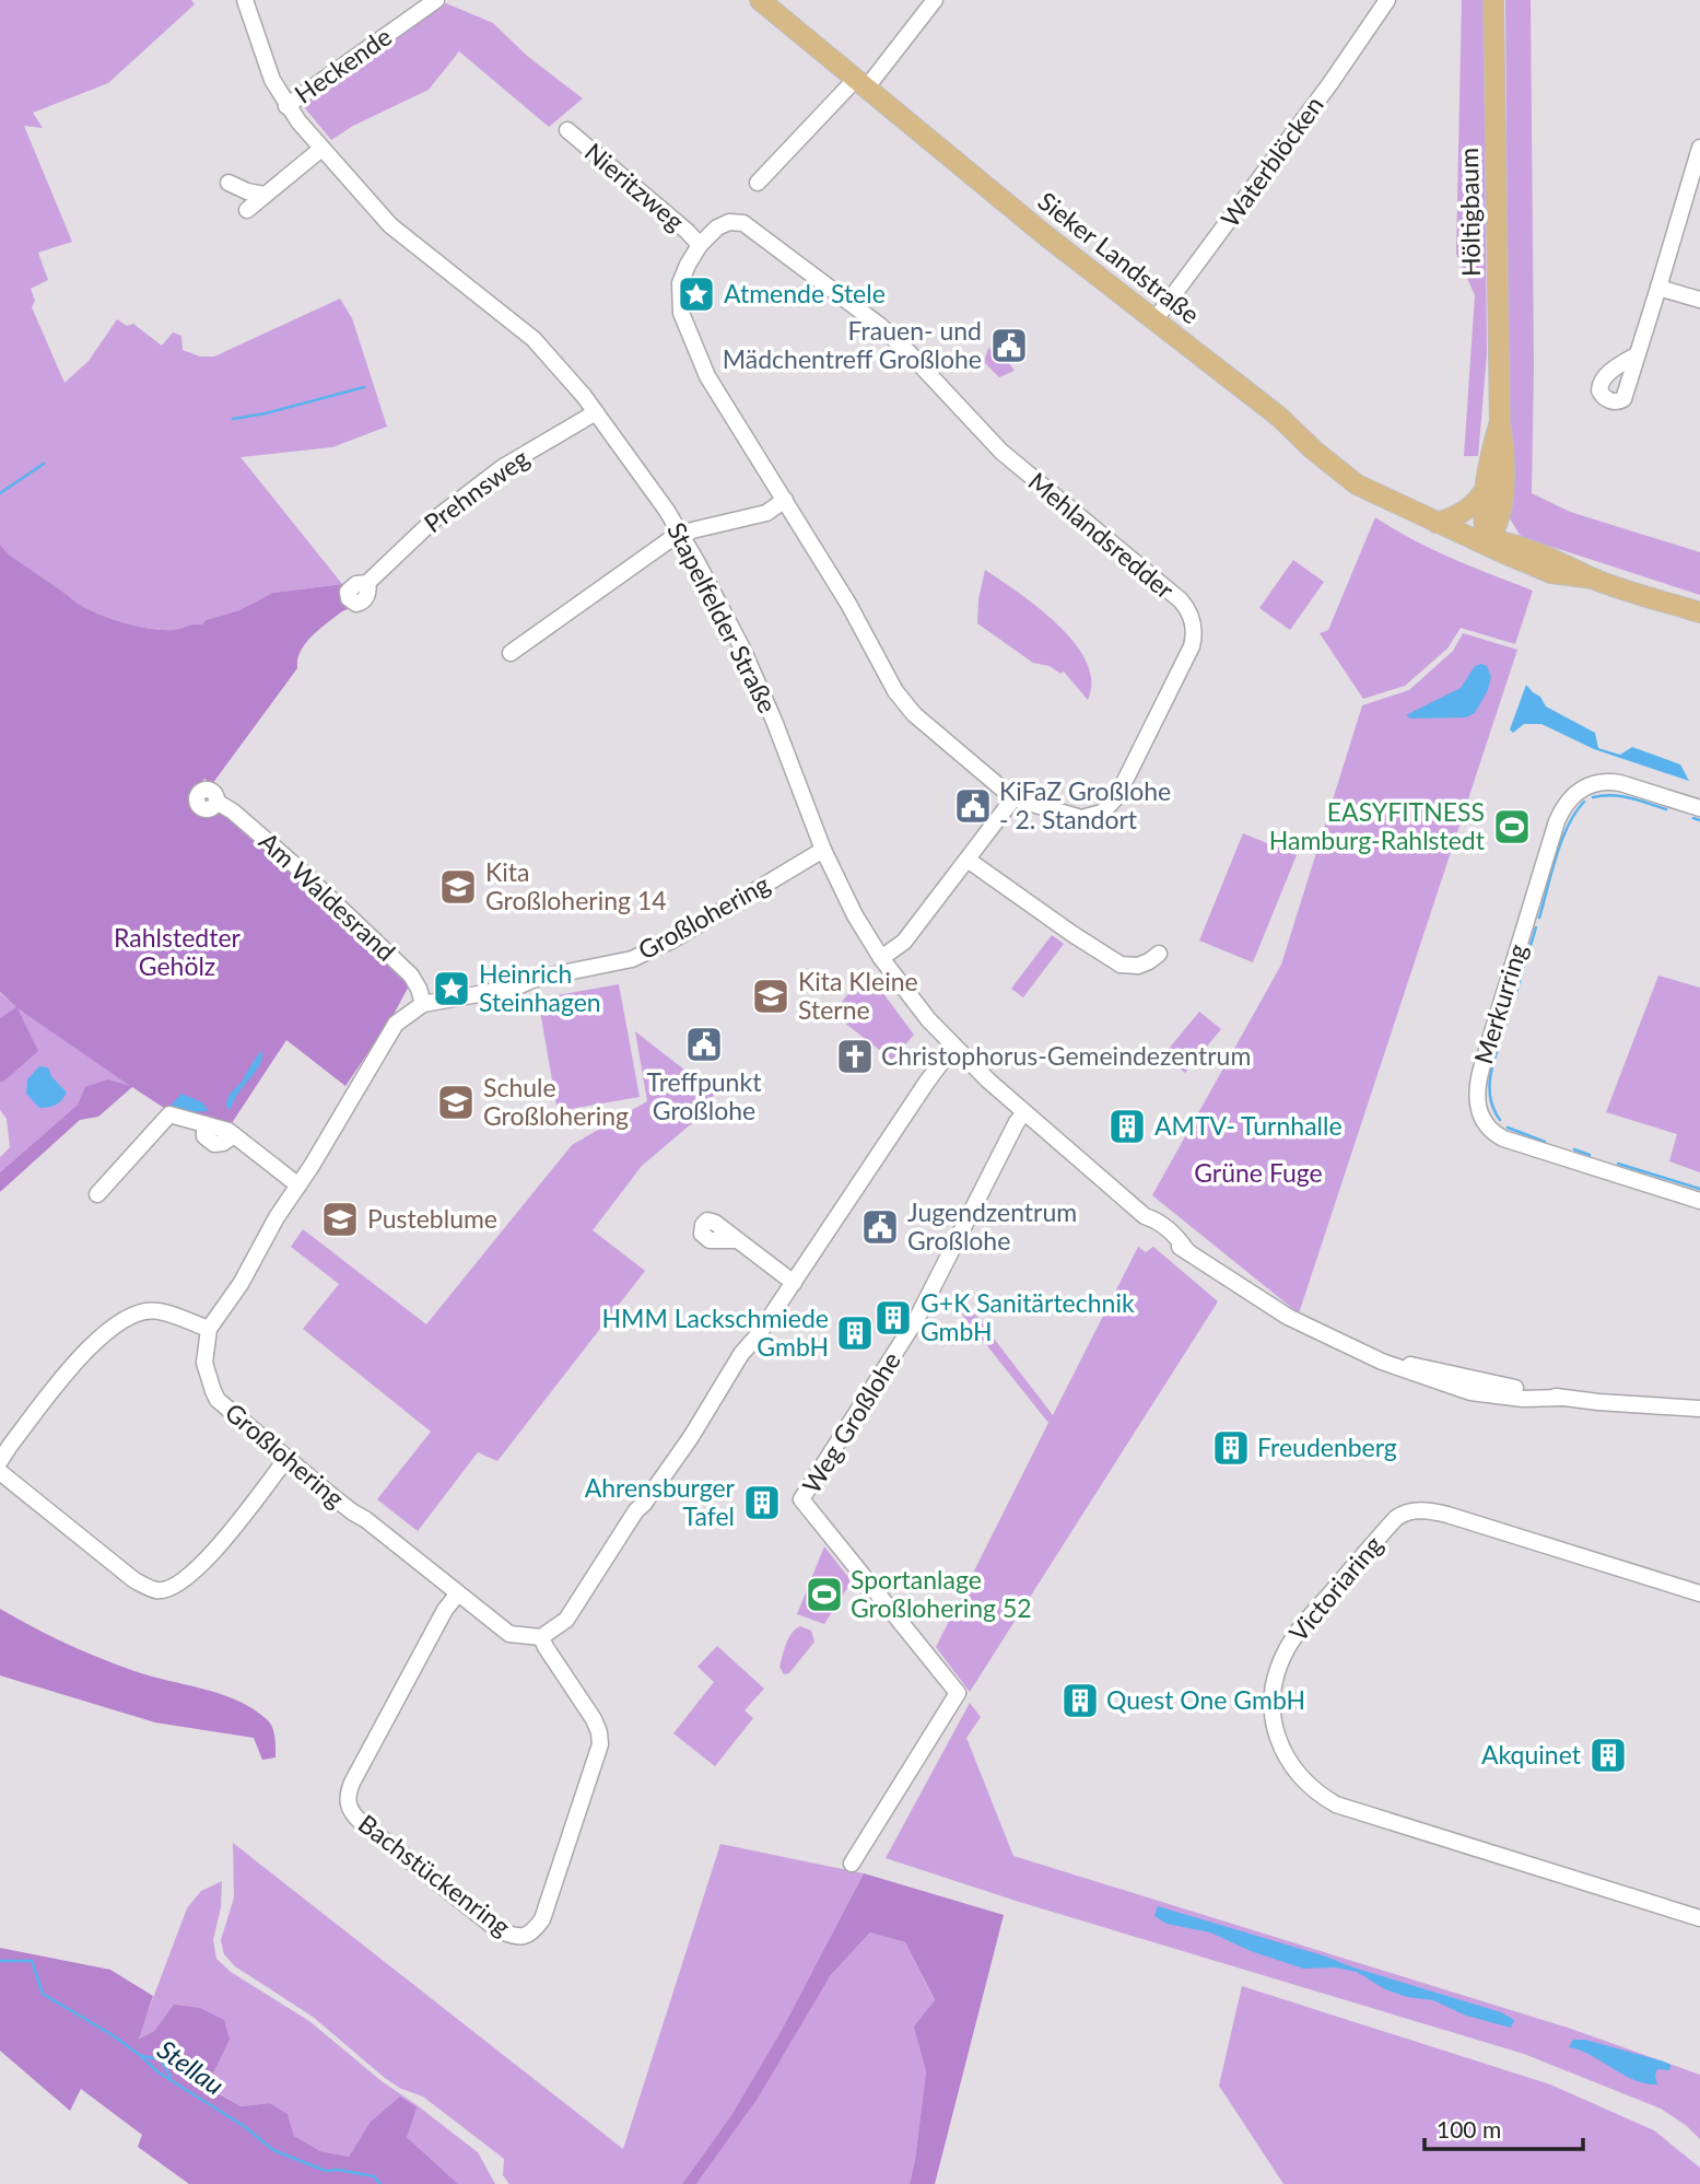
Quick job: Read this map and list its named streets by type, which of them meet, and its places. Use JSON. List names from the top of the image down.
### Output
{
  "streets": {
    "main road": ["Höltigbaum", "Sieker Landstraße"],
    "street": [
      "Heckende",
      "Waterblöcken",
      "Nieritzweg",
      "Prehnsweg",
      "Mehlandsredder",
      "Stapelfelder Straße",
      "Am Waldesrand",
      "Großlohering",
      "Merkurring",
      "Weg Großlohe",
      "Victoriaring",
      "Bachstückenring"
    ]
  },
  "crossings": [
    ["Heckende", "Stapelfelder Straße"],
    ["Waterblöcken", "Sieker Landstraße"],
    ["Nieritzweg", "Mehlandsredder"],
    ["Prehnsweg", "Stapelfelder Straße"],
    ["Stapelfelder Straße", "Großlohering"],
    ["Stapelfelder Straße", "Weg Großlohe"],
    ["Am Waldesrand", "Großlohering"],
    ["Großlohering", "Bachstückenring"]
  ],
  "water": ["Stellau"],
  "parks": ["Rahlstedter Gehölz", "Grüne Fuge"],
  "places": {
    "place": ["Atmende Stele", "Heinrich Steinhagen"],
    "public building": [
      "Frauen- und Mädchentreff Großlohe",
      "KiFaZ Großlohe - 2. Standort",
      "Treffpunkt Großlohe",
      "Jugendzentrum Großlohe"
    ],
    "sports": ["EASYFITNESS Hamburg-Rahlstedt", "Sportanlage Großlohering 52"],
    "school or university": [
      "Kita Großlohering 14",
      "Kita Kleine Sterne",
      "Schule Großlohering",
      "Pusteblume"
    ],
    "church": ["Christophorus-Gemeindezentrum"],
    "building": [
      "AMTV- Turnhalle",
      "G+K Sanitärtechnik GmbH",
      "HMM Lackschmiede GmbH",
      "Freudenberg",
      "Ahrensburger Tafel",
      "Quest One GmbH",
      "Akquinet"
    ]
  },
  "scale_bar": "100 m"
}
